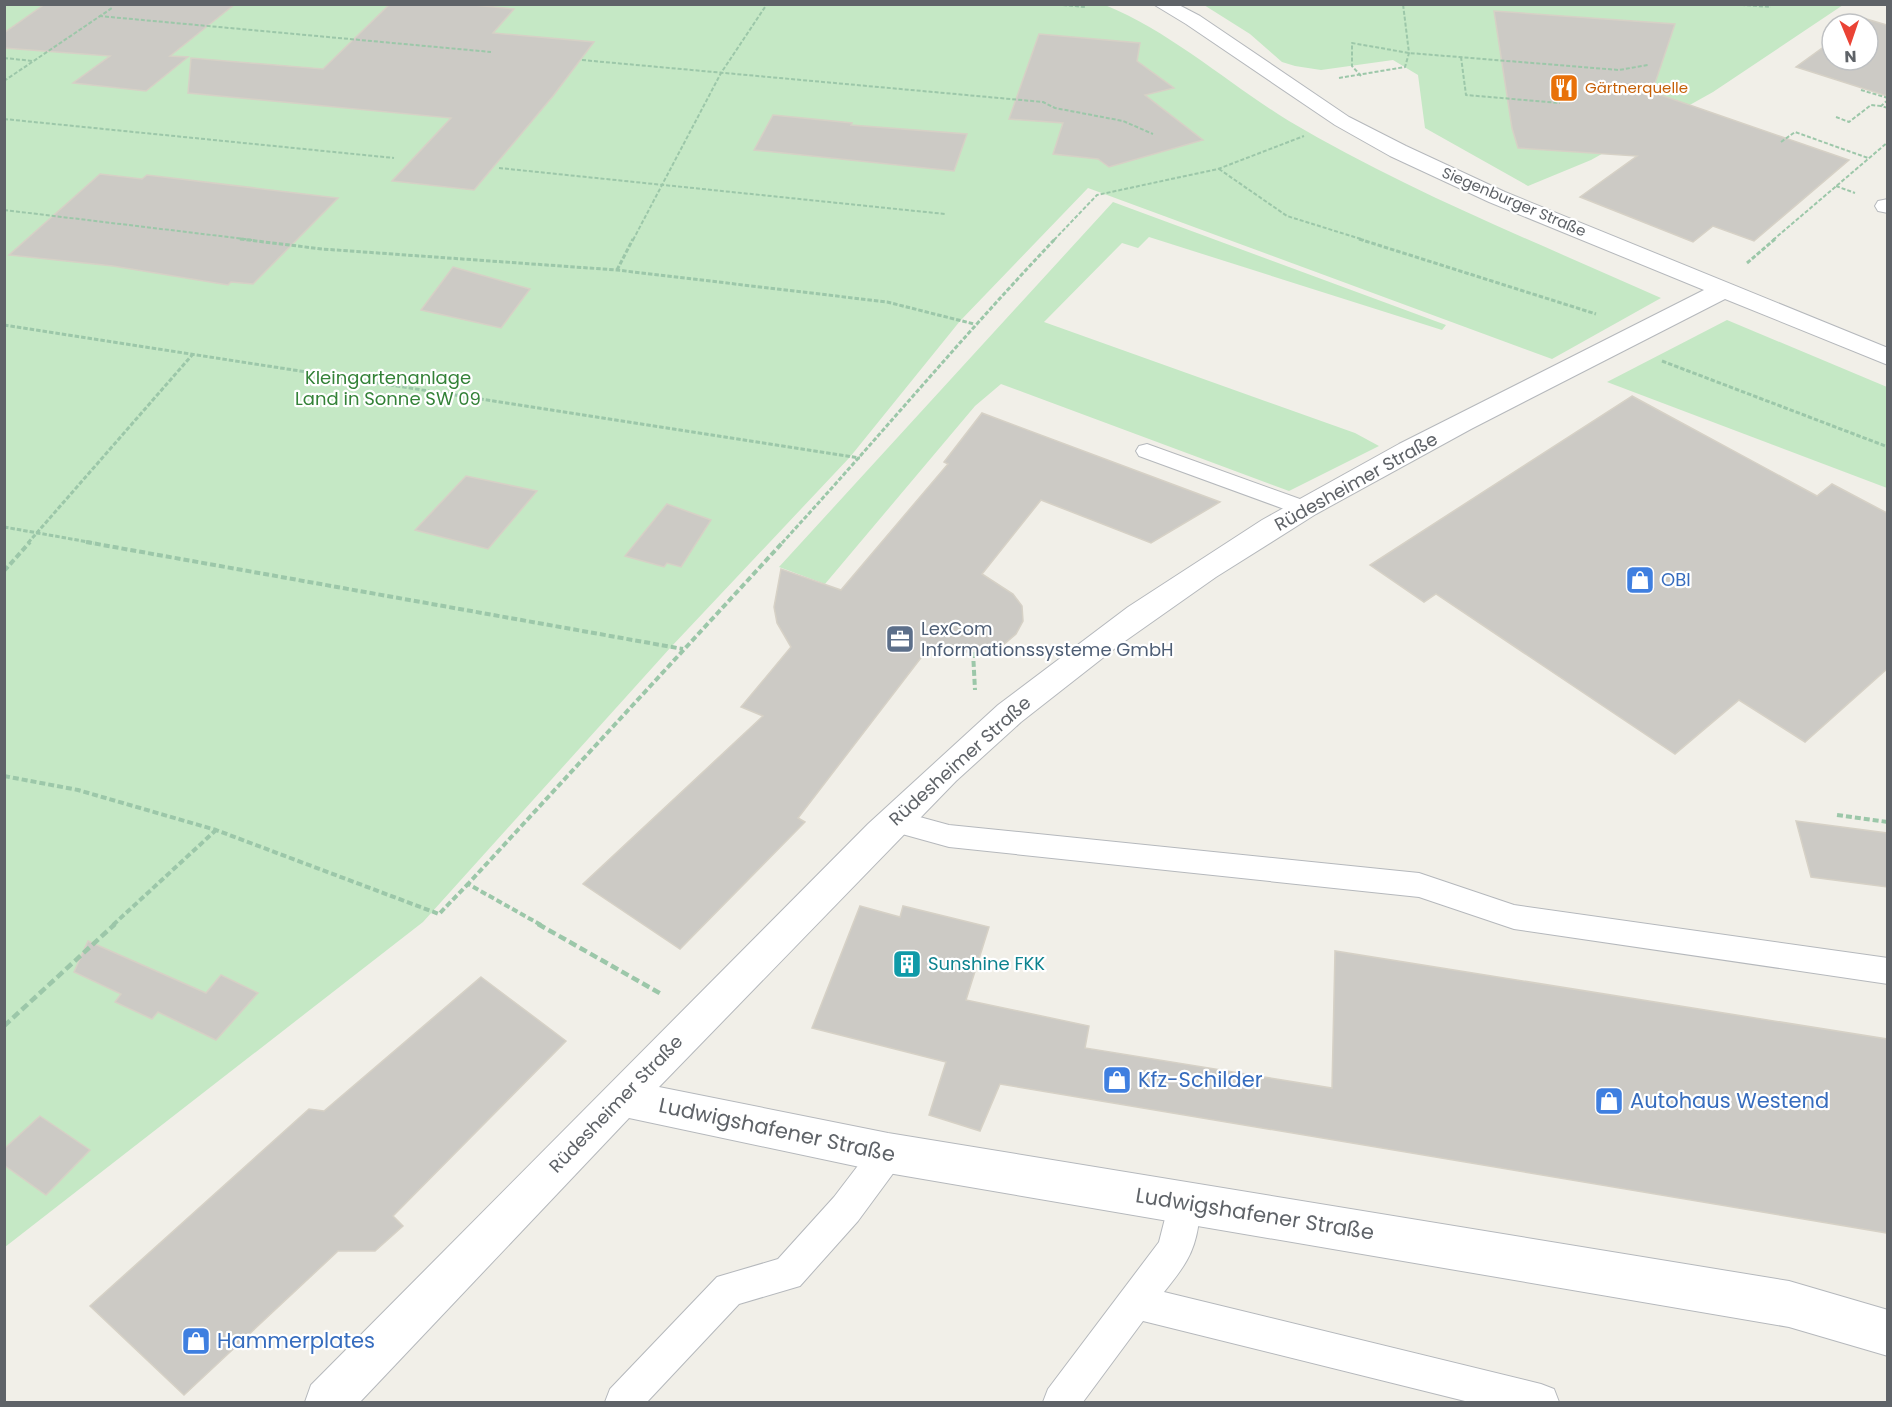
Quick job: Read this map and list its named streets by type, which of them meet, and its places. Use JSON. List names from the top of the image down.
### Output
{
  "streets": {
    "street": ["Siegenburger Straße", "Rüdesheimer Straße", "Ludwigshafener Straße"]
  },
  "crossings": [
    ["Siegenburger Straße", "Rüdesheimer Straße"],
    ["Rüdesheimer Straße", "Ludwigshafener Straße"]
  ],
  "parks": ["Kleingartenanlage Land in Sonne SW 09"],
  "places": {
    "restaurant": ["Gärtnerquelle"],
    "shop": [
      "OBI",
      "Kfz-Schilder",
      "Autohaus Westend",
      "Hammerplates"
    ],
    "office": ["LexCom Informationssysteme GmbH"],
    "building": ["Sunshine FKK"]
  },
  "north": "bottom"
}
